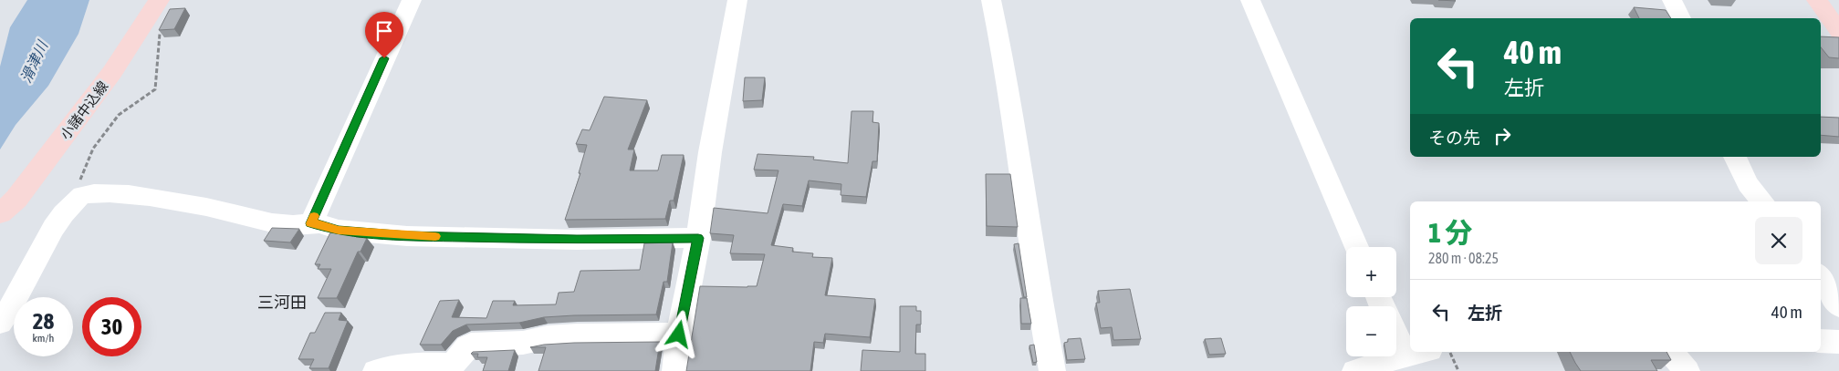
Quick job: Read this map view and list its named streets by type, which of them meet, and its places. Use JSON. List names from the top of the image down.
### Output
{
  "streets": {
    "main road": ["小諸中込線"]
  },
  "districts": ["三河田"],
  "water": ["滑津川"],
  "page": {
    "turn": ["40 m", "左折"],
    "then": "その先",
    "heading": ["1 分", "280 m · 08:25"],
    "map_buttons": ["+", "−"],
    "list": [
      {
        "name": "左折",
        "value": "40 m"
      }
    ],
    "speed": "28 km/h",
    "limit": "30"
  }
}
